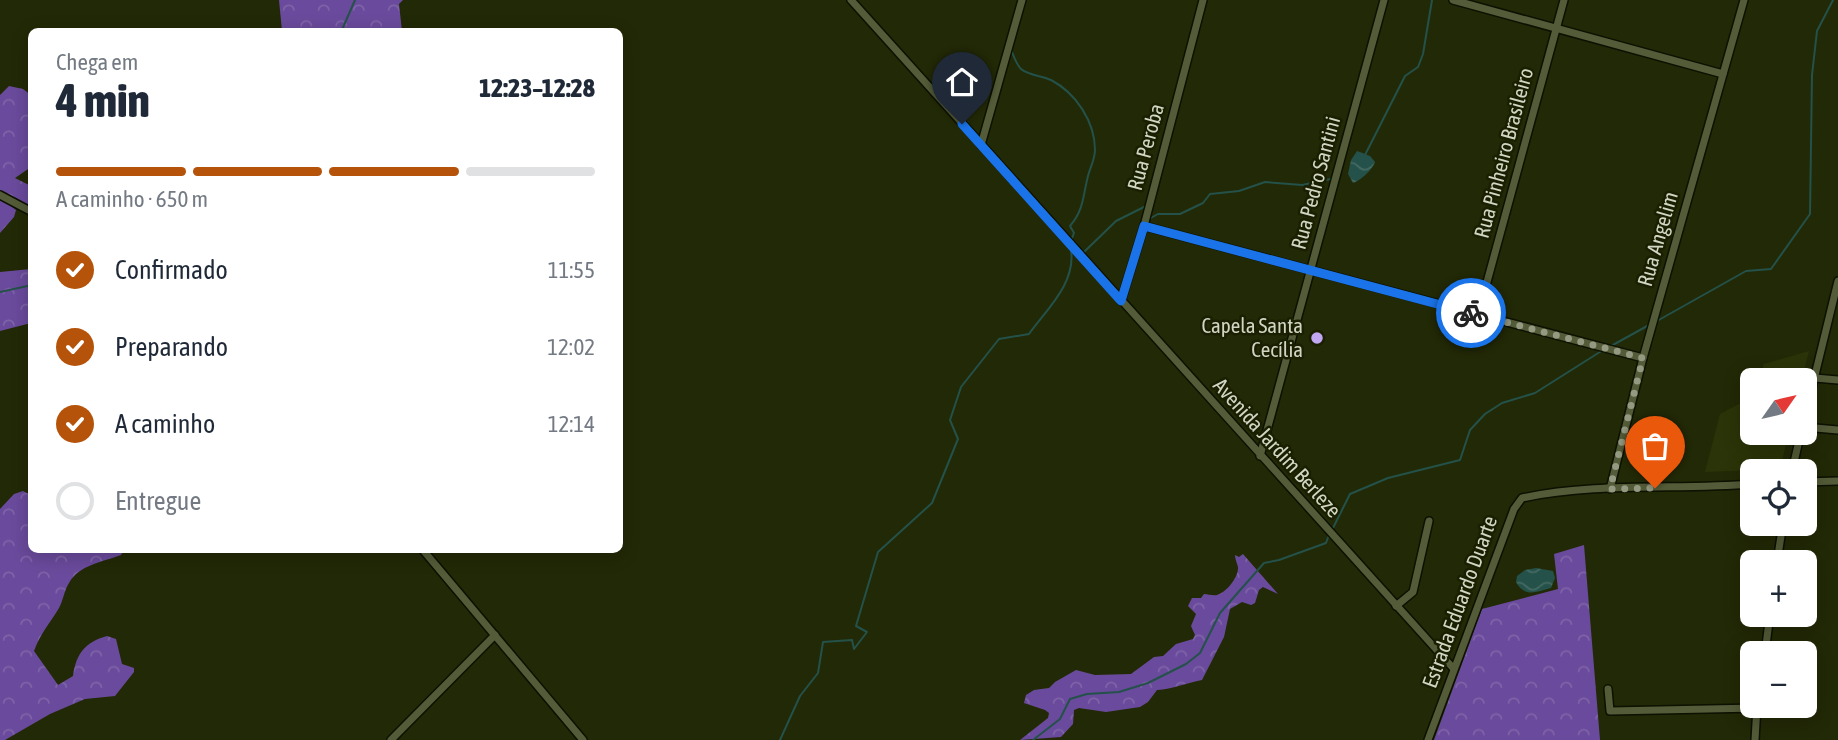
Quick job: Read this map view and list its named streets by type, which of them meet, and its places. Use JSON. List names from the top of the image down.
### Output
{
  "streets": {
    "street": [
      "Rua Peroba",
      "Rua Pinheiro Brasileiro",
      "Rua Pedro Santini",
      "Rua Angelim",
      "Avenida Jardim Berleze",
      "Estrada Eduardo Duarte"
    ]
  },
  "crossings": [
    ["Rua Peroba", "Avenida Jardim Berleze"],
    ["Rua Pedro Santini", "Avenida Jardim Berleze"],
    ["Rua Angelim", "Estrada Eduardo Duarte"],
    ["Avenida Jardim Berleze", "Estrada Eduardo Duarte"]
  ],
  "places": ["Capela Santa Cecília"],
  "north": "top right",
  "page": {
    "heading": ["4 min", "Chega em", "12:23–12:28"],
    "bar": "A caminho · 650 m",
    "list": [
      ["Confirmado", "11:55"],
      ["Preparando", "12:02"],
      ["A caminho", "12:14"],
      "Entregue"
    ],
    "map_buttons": ["+", "−"]
  }
}
